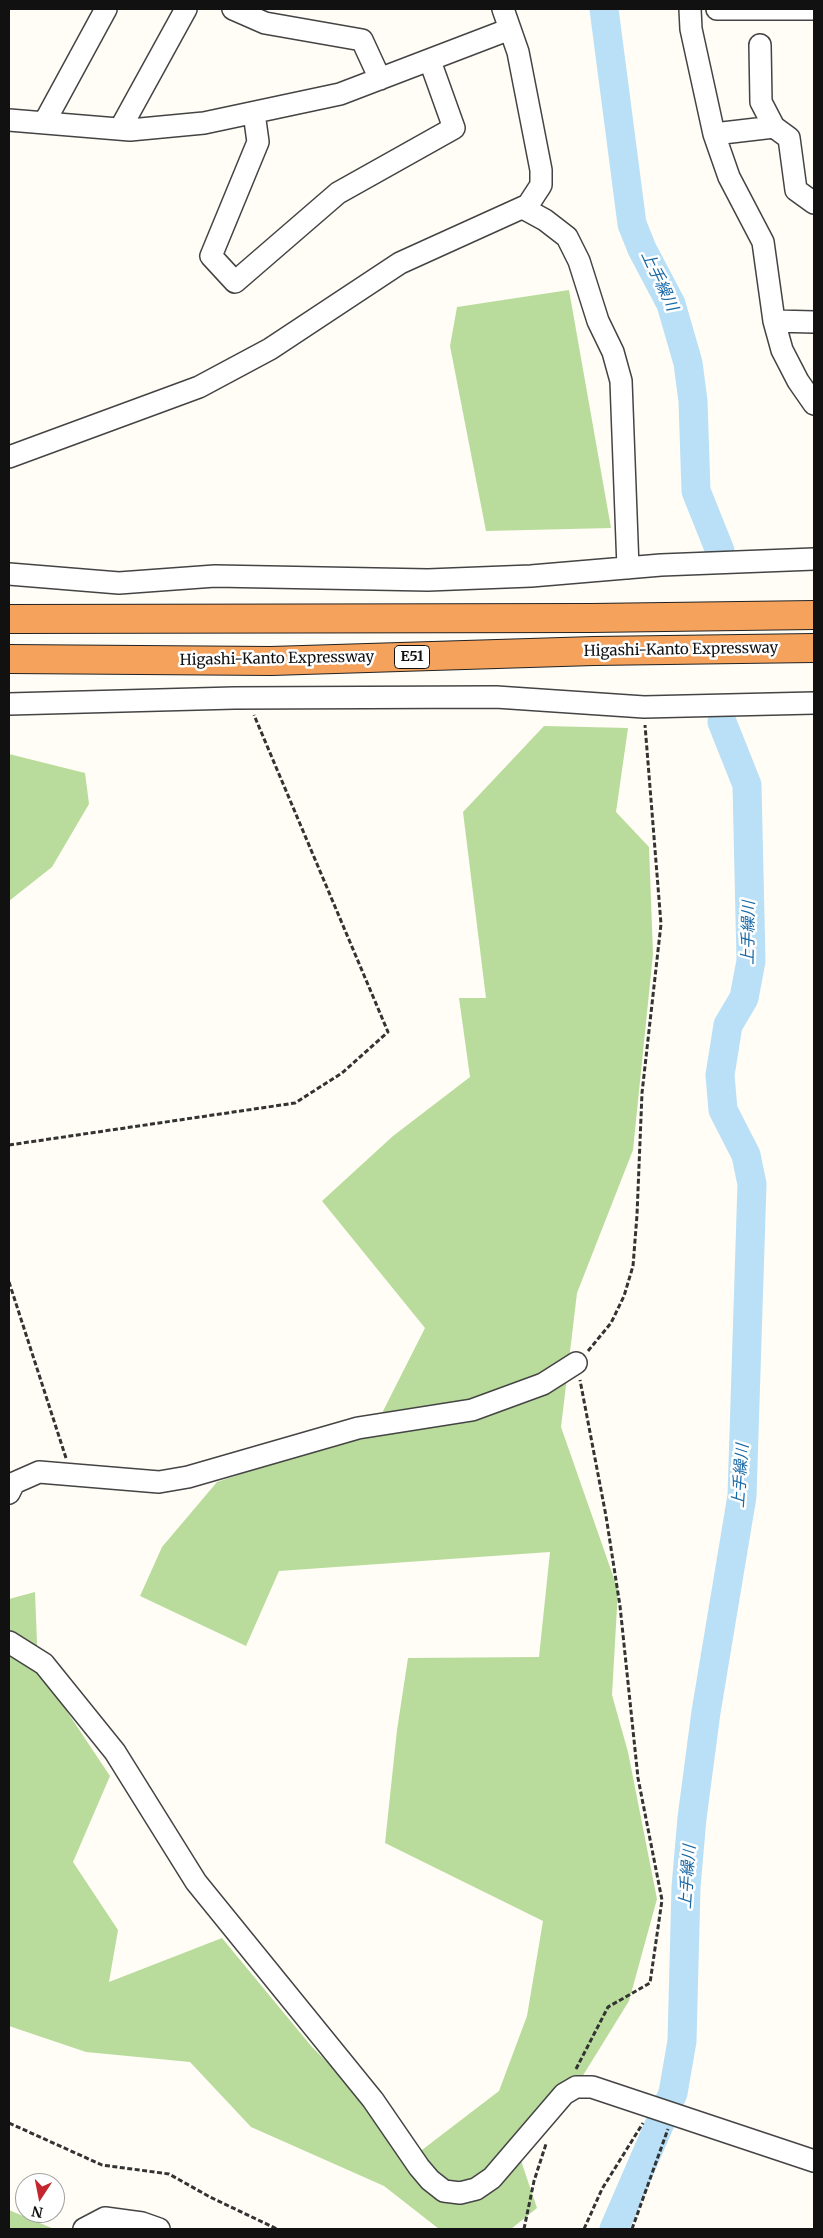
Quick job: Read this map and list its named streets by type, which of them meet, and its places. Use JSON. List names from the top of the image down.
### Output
{
  "streets": {
    "highway": ["Higashi-Kanto Expressway", "E51"]
  },
  "water": ["上手繰川"],
  "north": "bottom"
}
